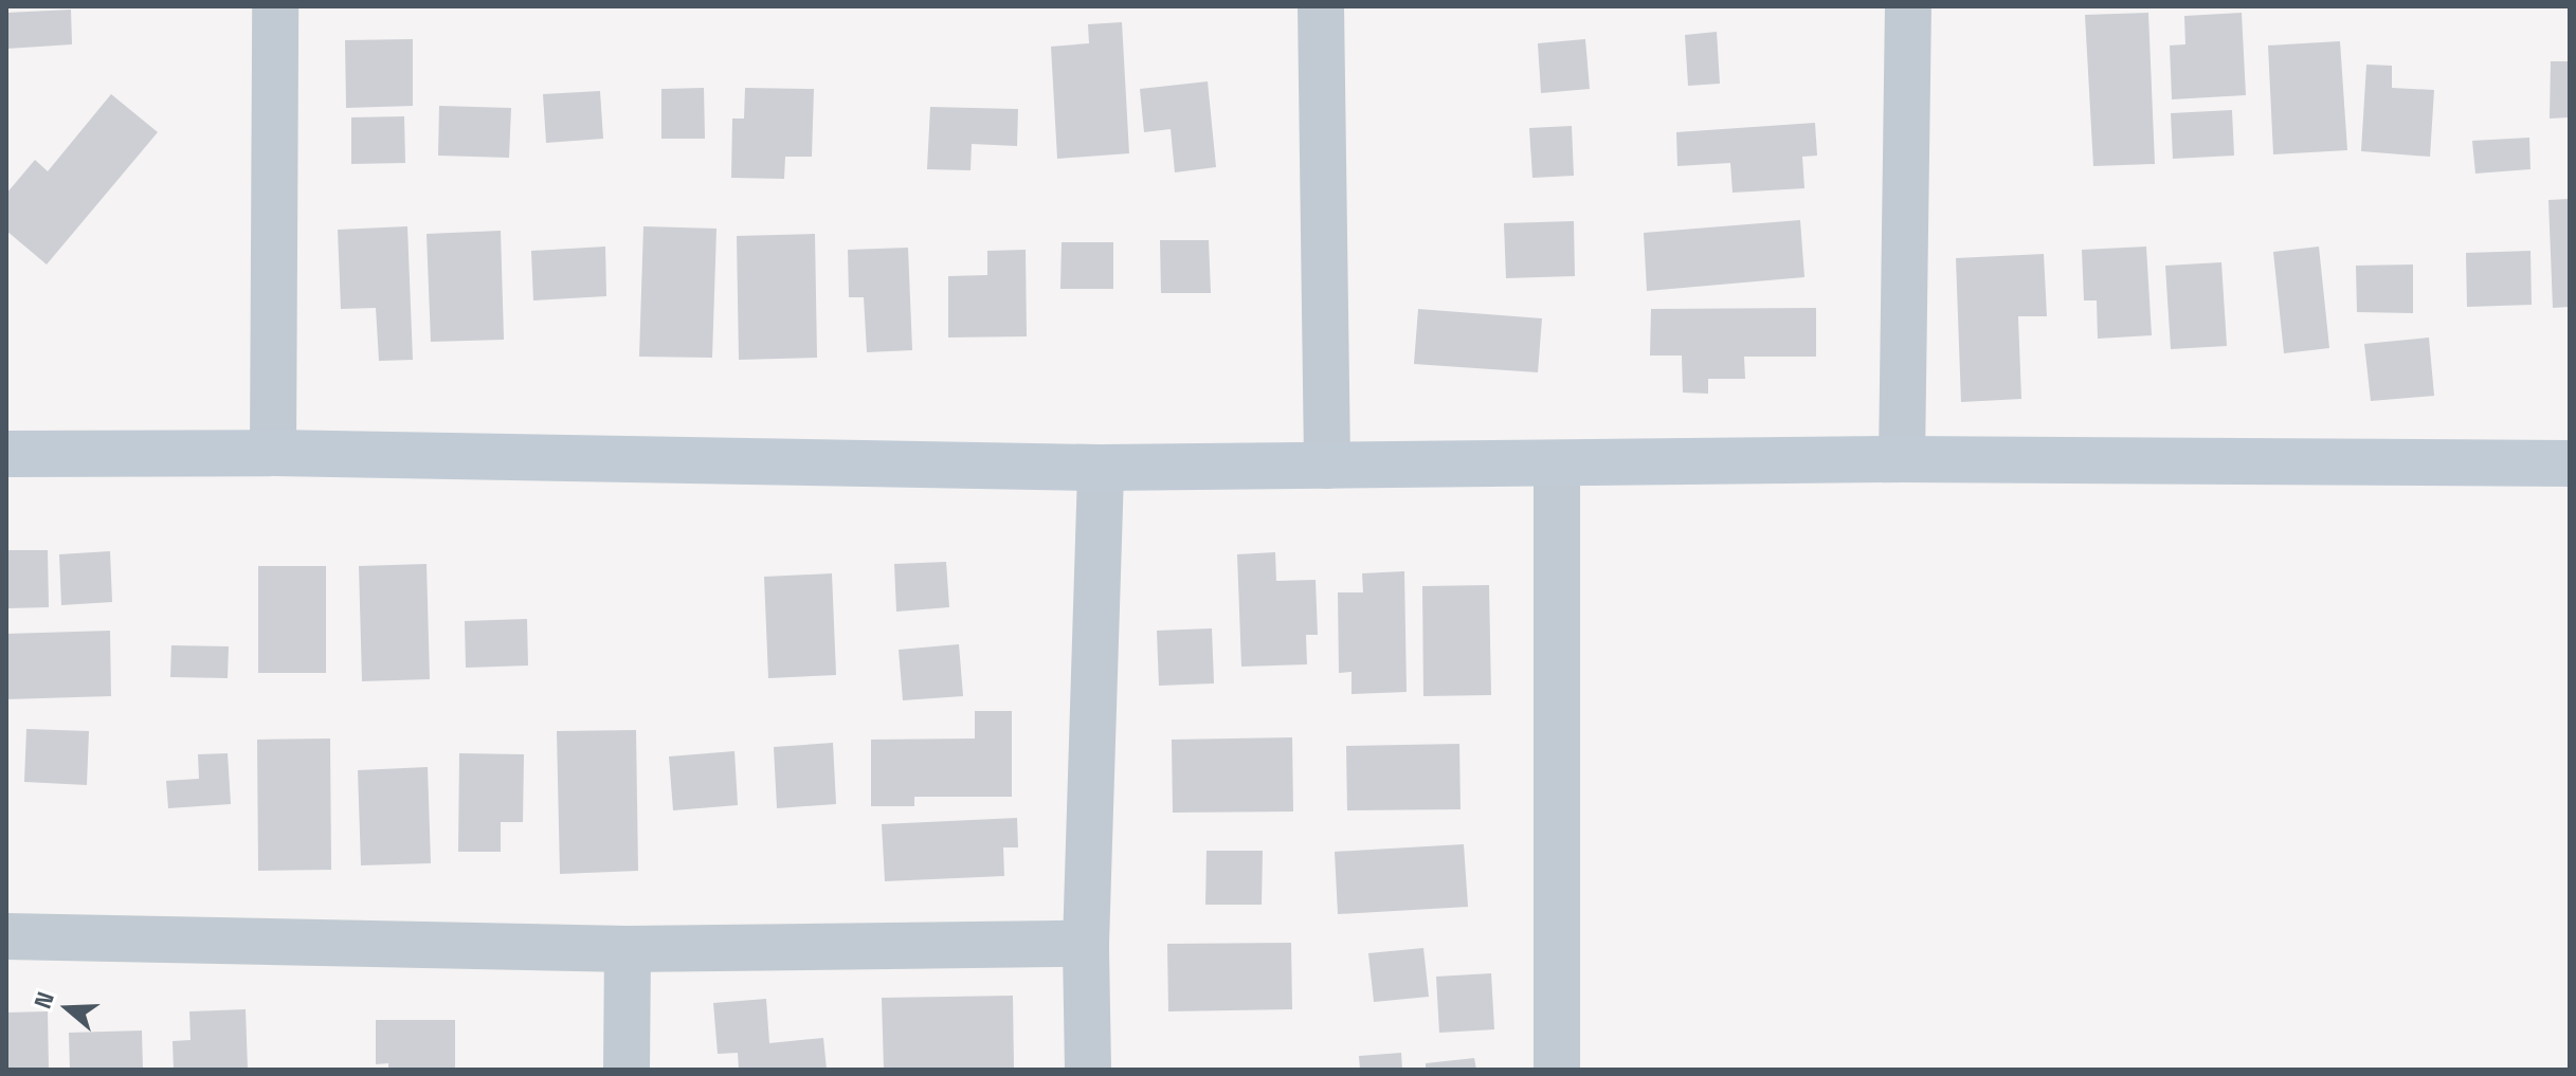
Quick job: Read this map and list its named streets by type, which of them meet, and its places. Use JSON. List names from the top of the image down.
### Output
{
  "north": "left"
}
